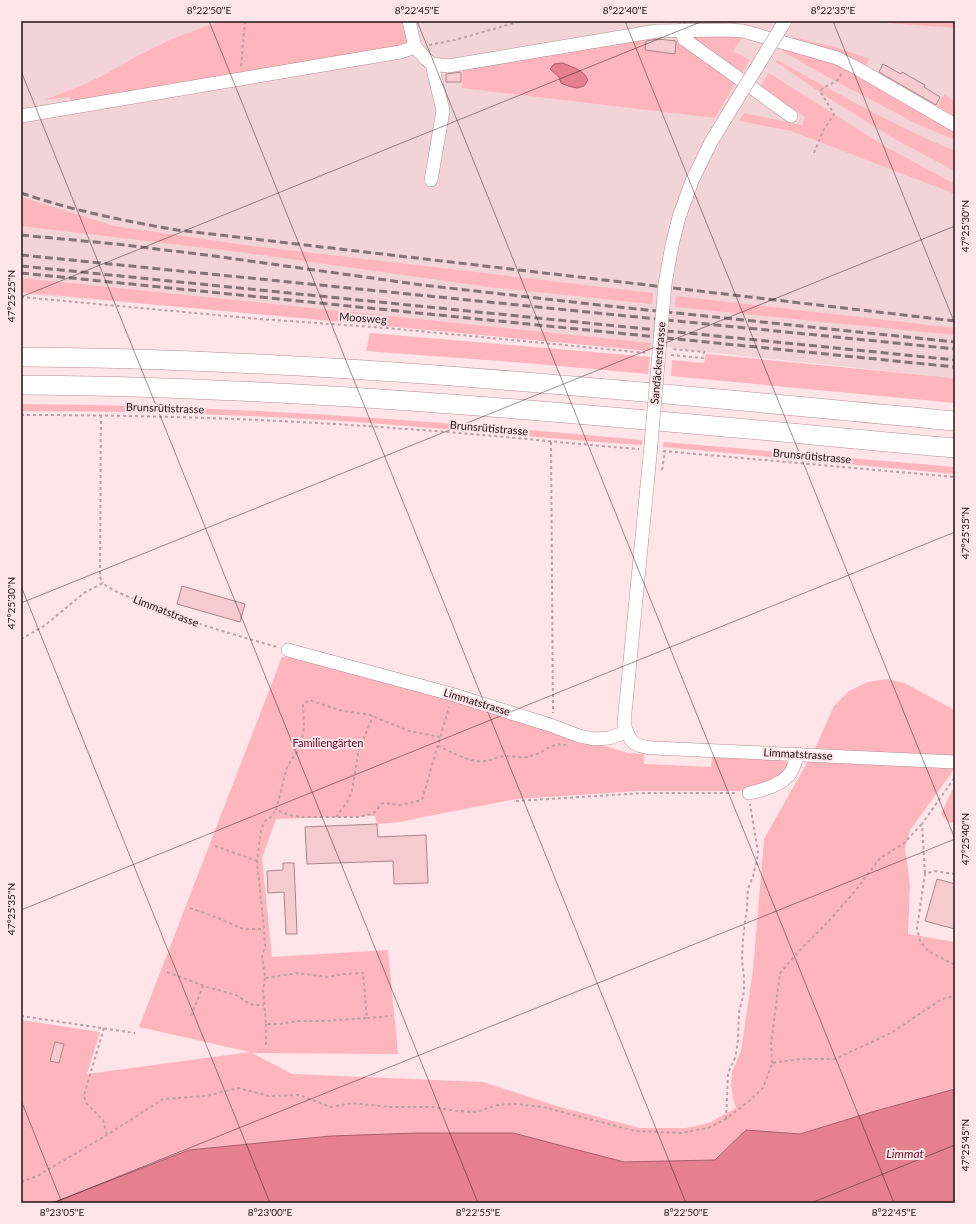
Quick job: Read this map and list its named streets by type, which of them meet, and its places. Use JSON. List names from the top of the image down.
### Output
{
  "streets": {
    "street": ["Sandäckerstrasse", "Limmatstrasse"],
    "path": ["Moosweg", "Brunsrütistrasse"]
  },
  "crossings": [
    ["Sandäckerstrasse", "Brunsrütistrasse"],
    ["Sandäckerstrasse", "Limmatstrasse"]
  ],
  "water": ["Limmat"],
  "parks": ["Familiengärten"],
  "coordinates": [
    "8°22'50\"E",
    "8°22'45\"E",
    "8°22'40\"E",
    "8°22'35\"E",
    "47°25'30\"N",
    "47°25'25\"N",
    "47°25'35\"N",
    "47°25'40\"N",
    "47°25'45\"N",
    "8°23'05\"E",
    "8°23'00\"E",
    "8°22'55\"E"
  ]
}
